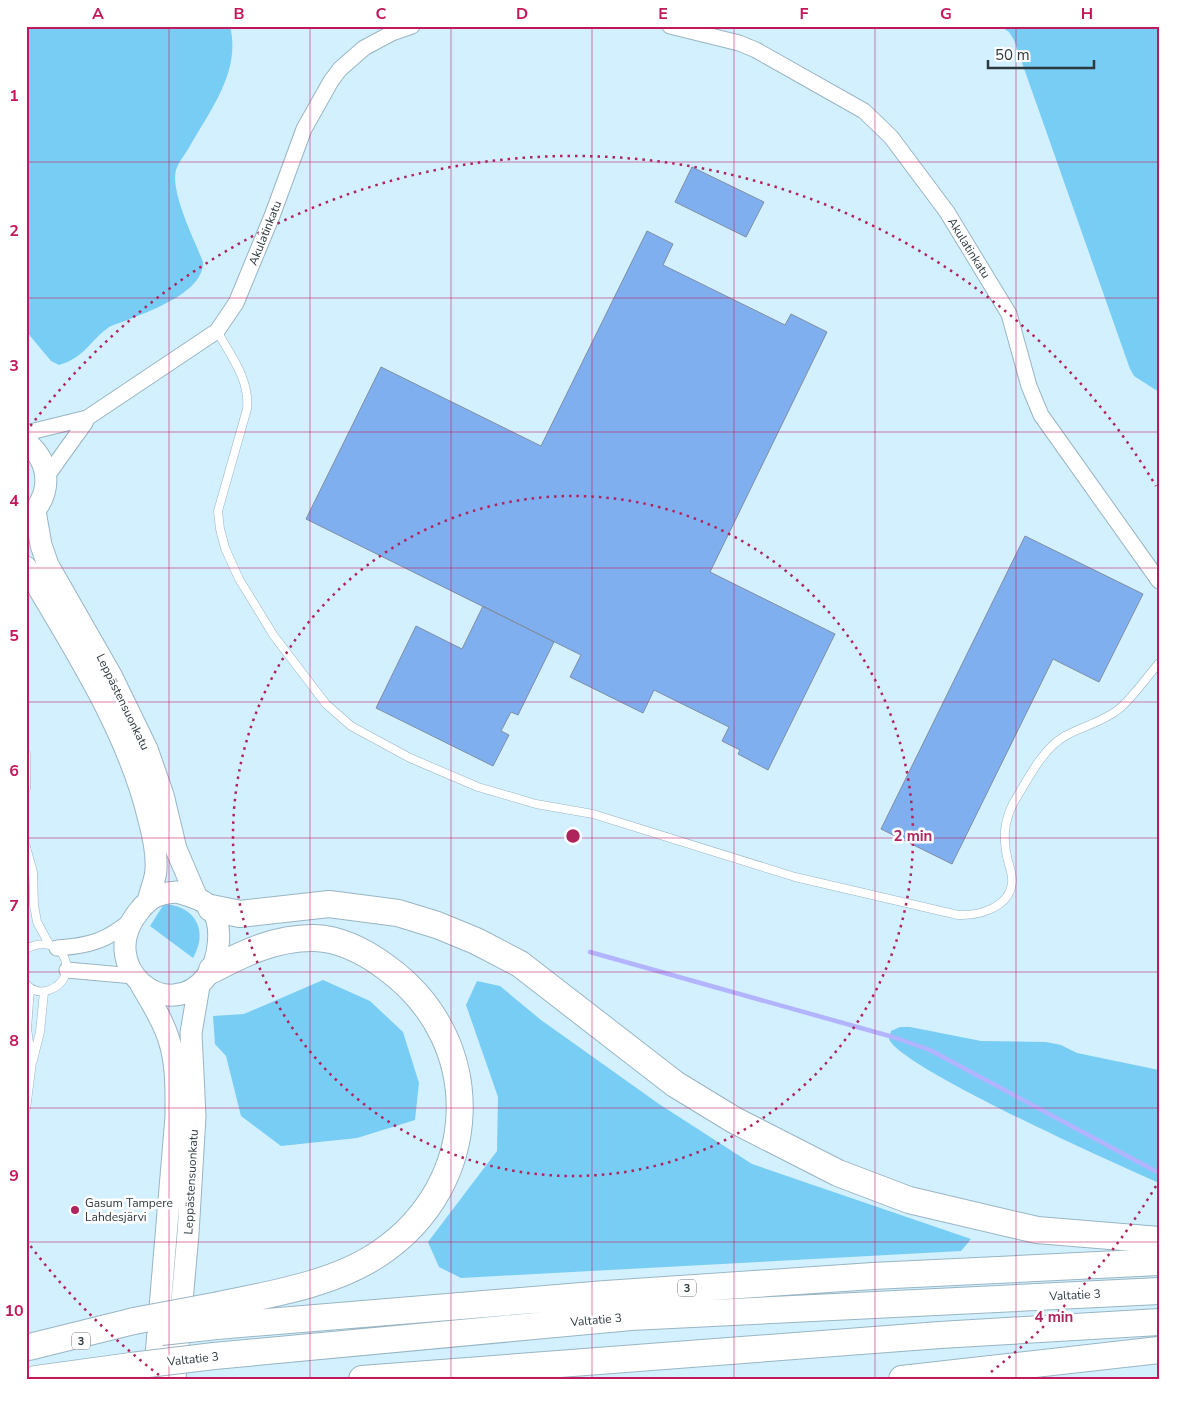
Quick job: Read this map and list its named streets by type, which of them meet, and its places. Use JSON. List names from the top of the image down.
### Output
{
  "streets": {
    "highway": ["3", "Valtatie 3"],
    "main road": ["Leppästensuonkatu"],
    "street": ["Akulatinkatu"]
  },
  "places": ["Gasum Tampere Lahdesjärvi"],
  "scale_bar": "50 m",
  "grid": {
    "columns": [
      "A",
      "B",
      "C",
      "D",
      "E",
      "F",
      "G",
      "H"
    ],
    "rows": [
      "1",
      "2",
      "3",
      "4",
      "5",
      "6",
      "7",
      "8",
      "9",
      "10"
    ]
  },
  "rings": ["2 min", "4 min"]
}
